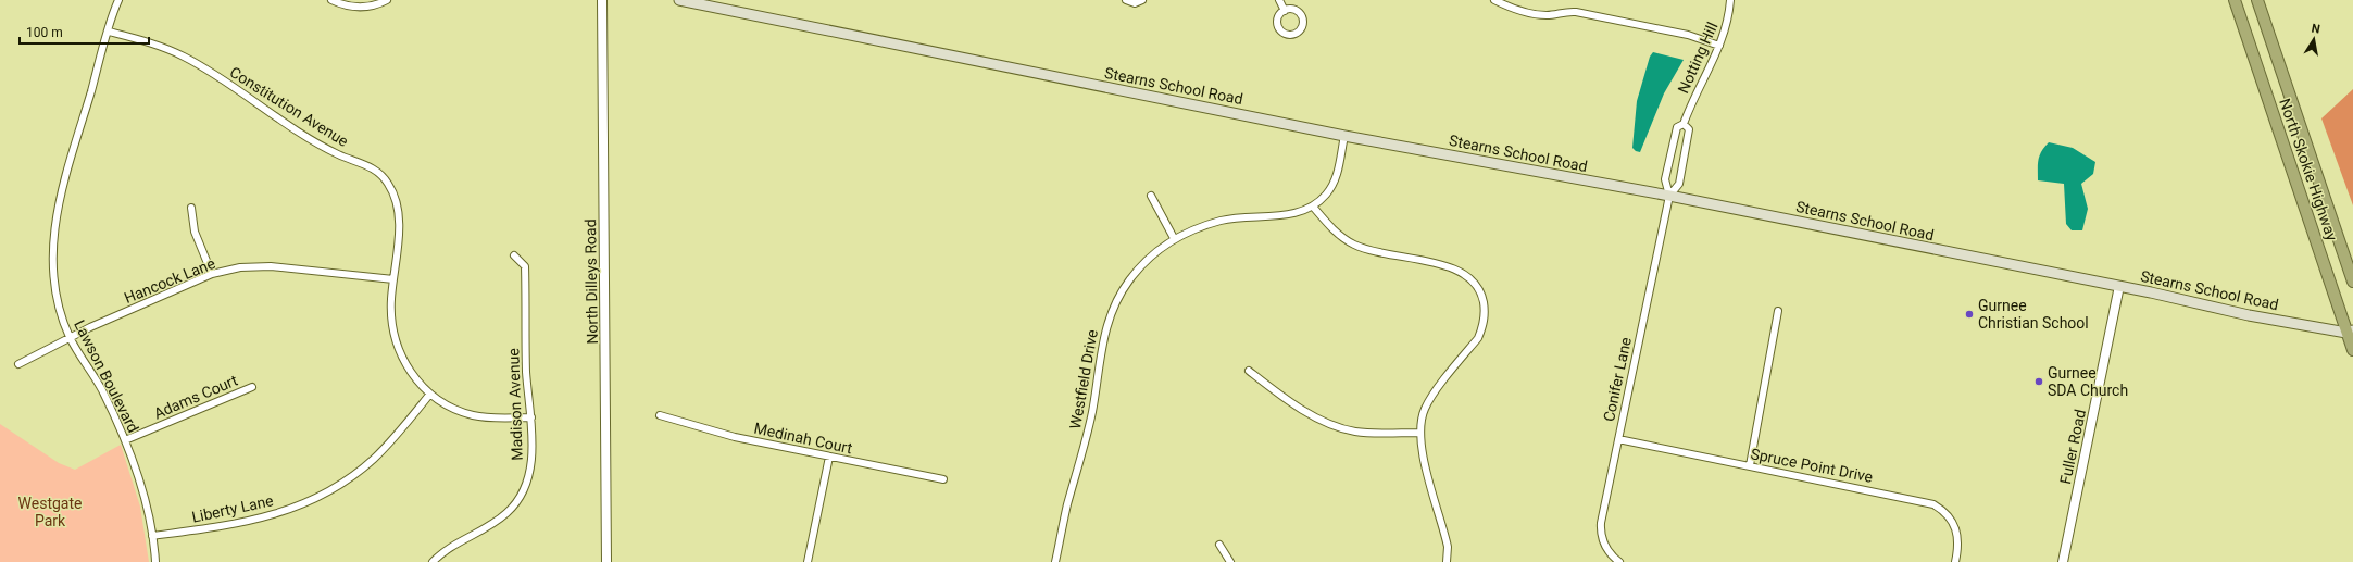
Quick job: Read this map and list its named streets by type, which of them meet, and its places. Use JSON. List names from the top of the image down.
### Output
{
  "streets": {
    "highway": ["North Skokie Highway"],
    "main road": ["Stearns School Road"],
    "street": [
      "Notting Hill",
      "Constitution Avenue",
      "Hancock Lane",
      "North Dilleys Road",
      "Lawson Boulevard",
      "Westfield Drive",
      "Conifer Lane",
      "Adams Court",
      "Madison Avenue",
      "Medinah Court",
      "Fuller Road",
      "Spruce Point Drive",
      "Liberty Lane"
    ]
  },
  "crossings": [
    ["Notting Hill", "Stearns School Road"],
    ["Notting Hill", "Conifer Lane"],
    ["Stearns School Road", "North Skokie Highway"],
    ["Stearns School Road", "Westfield Drive"],
    ["Stearns School Road", "Conifer Lane"],
    ["Stearns School Road", "Fuller Road"],
    ["Constitution Avenue", "Hancock Lane"],
    ["Constitution Avenue", "Lawson Boulevard"],
    ["Constitution Avenue", "Madison Avenue"],
    ["Constitution Avenue", "Liberty Lane"],
    ["Hancock Lane", "Lawson Boulevard"],
    ["Lawson Boulevard", "Adams Court"],
    ["Lawson Boulevard", "Liberty Lane"],
    ["Conifer Lane", "Spruce Point Drive"]
  ],
  "parks": ["Westgate Park"],
  "places": ["Gurnee Christian School", "Gurnee SDA Church"],
  "scale_bar": "100 m",
  "north": "top"
}
